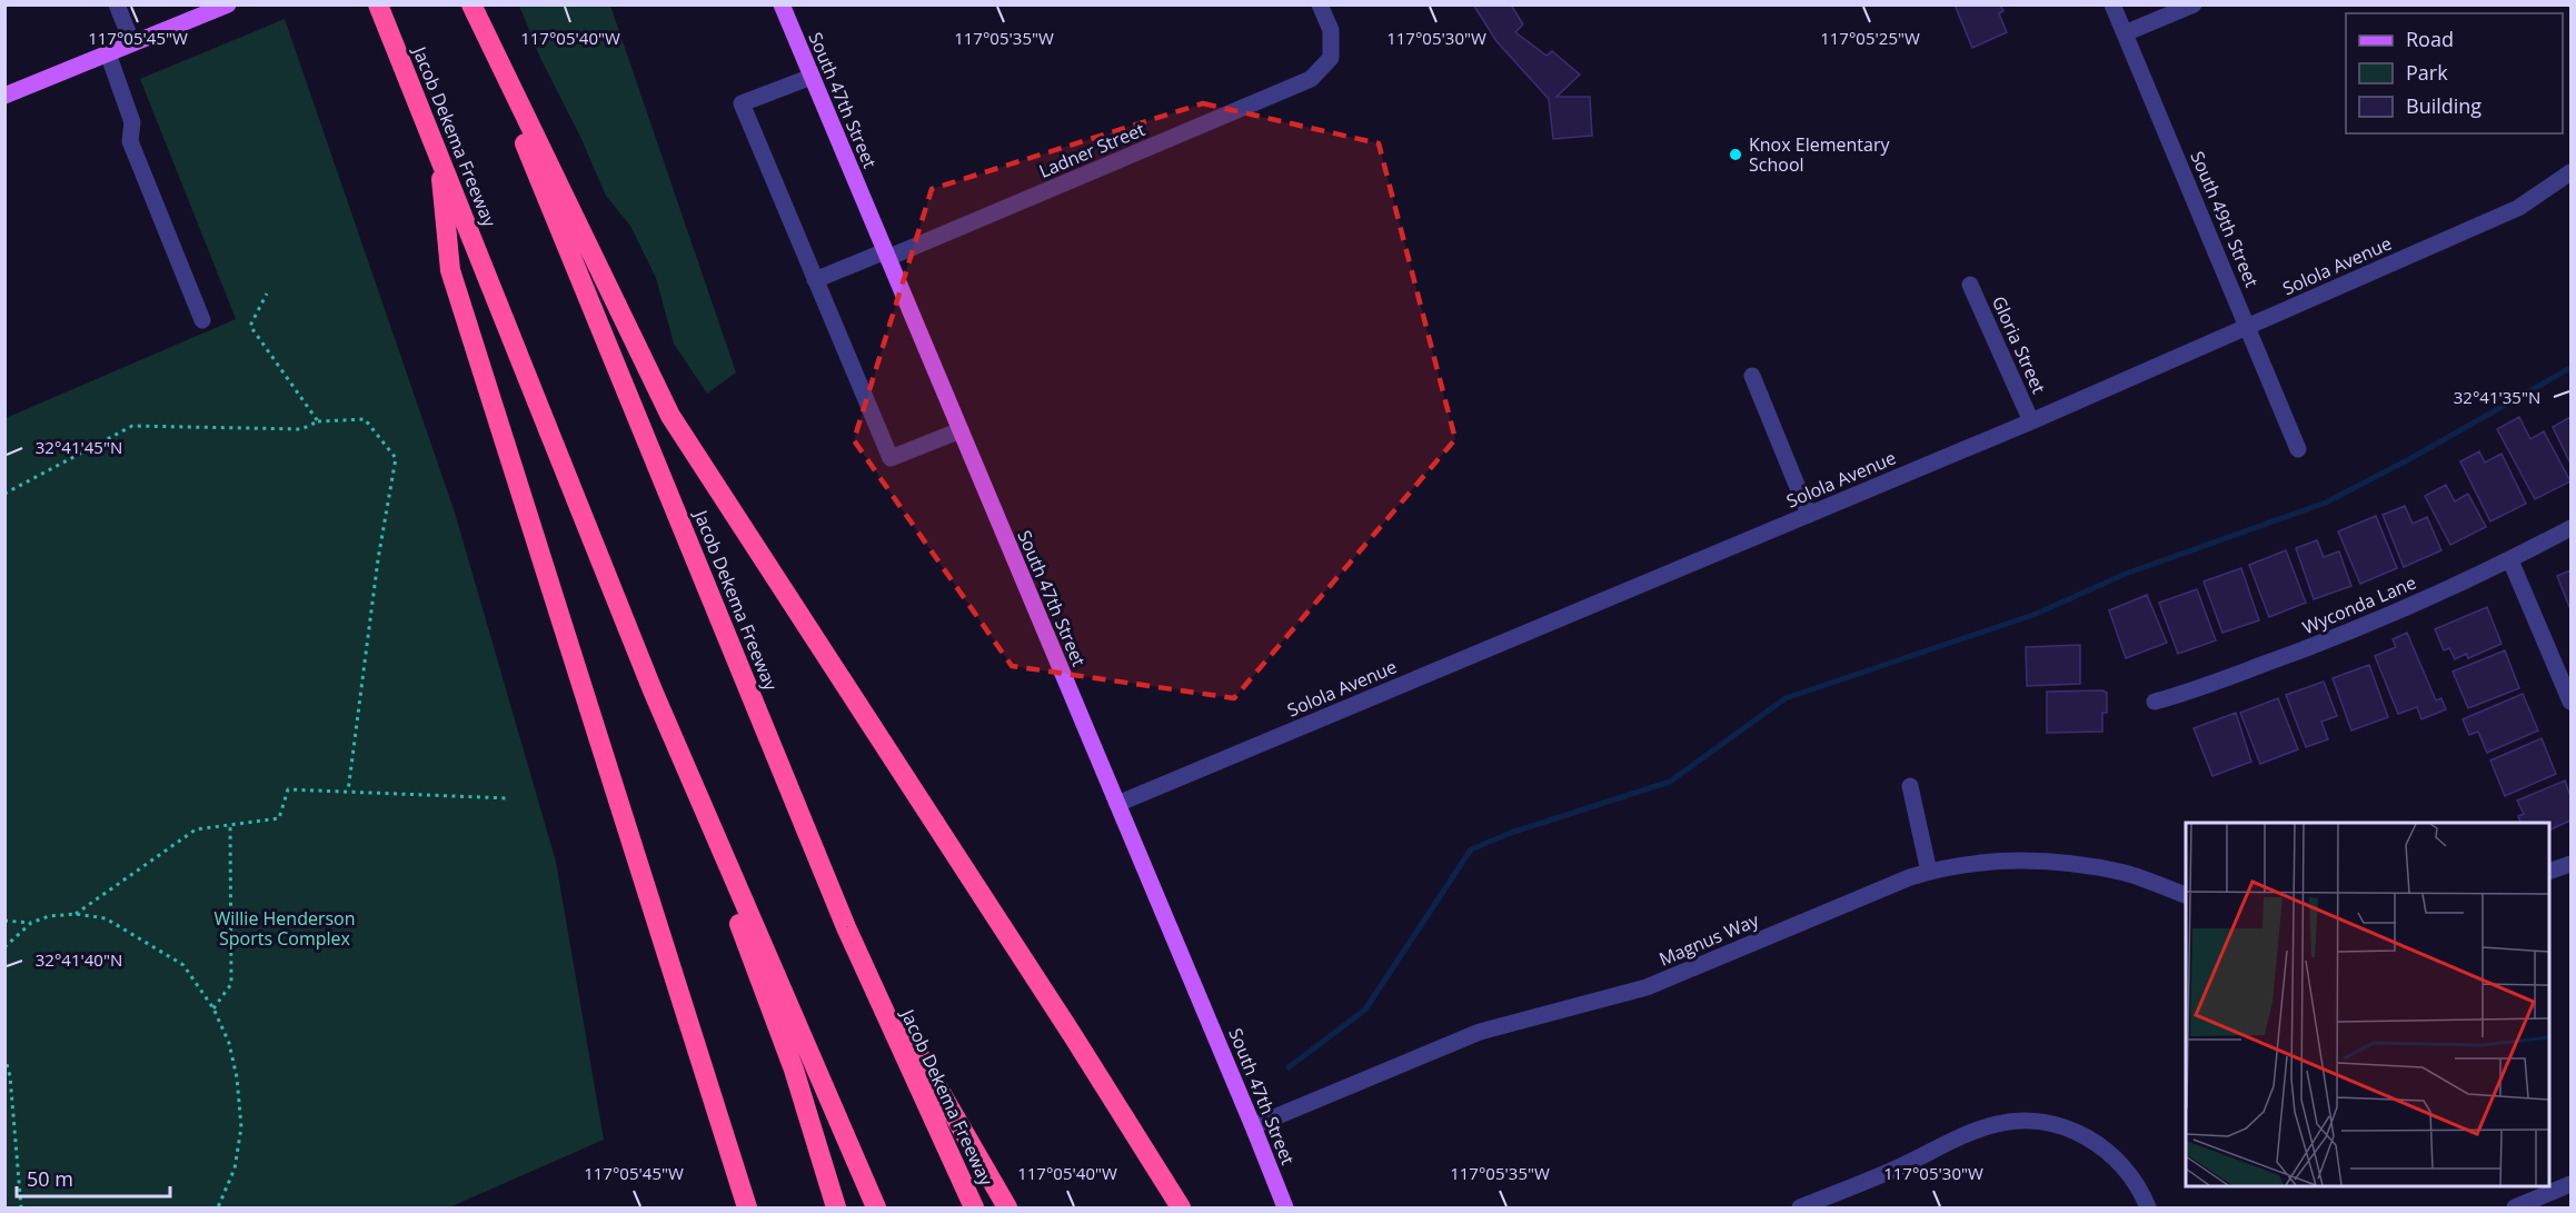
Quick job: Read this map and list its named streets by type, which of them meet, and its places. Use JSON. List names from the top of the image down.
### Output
{
  "streets": {
    "highway": ["Jacob Dekema Freeway"],
    "main road": ["South 47th Street"],
    "street": [
      "Ladner Street",
      "South 49th Street",
      "Solola Avenue",
      "Gloria Street",
      "Wyconda Lane",
      "Magnus Way"
    ]
  },
  "crossings": [
    ["South 47th Street", "Ladner Street"],
    ["South 47th Street", "Solola Avenue"],
    ["South 47th Street", "Magnus Way"],
    ["South 49th Street", "Solola Avenue"],
    ["Solola Avenue", "Gloria Street"]
  ],
  "parks": ["Willie Henderson Sports Complex"],
  "places": ["Knox Elementary School"],
  "legend": ["Road", "Park", "Building"],
  "scale_bar": "50 m",
  "coordinates": [
    "117°05'45\"W",
    "117°05'40\"W",
    "117°05'35\"W",
    "117°05'30\"W",
    "117°05'25\"W",
    "32°41'35\"N",
    "32°41'45\"N",
    "32°41'40\"N"
  ]
}
